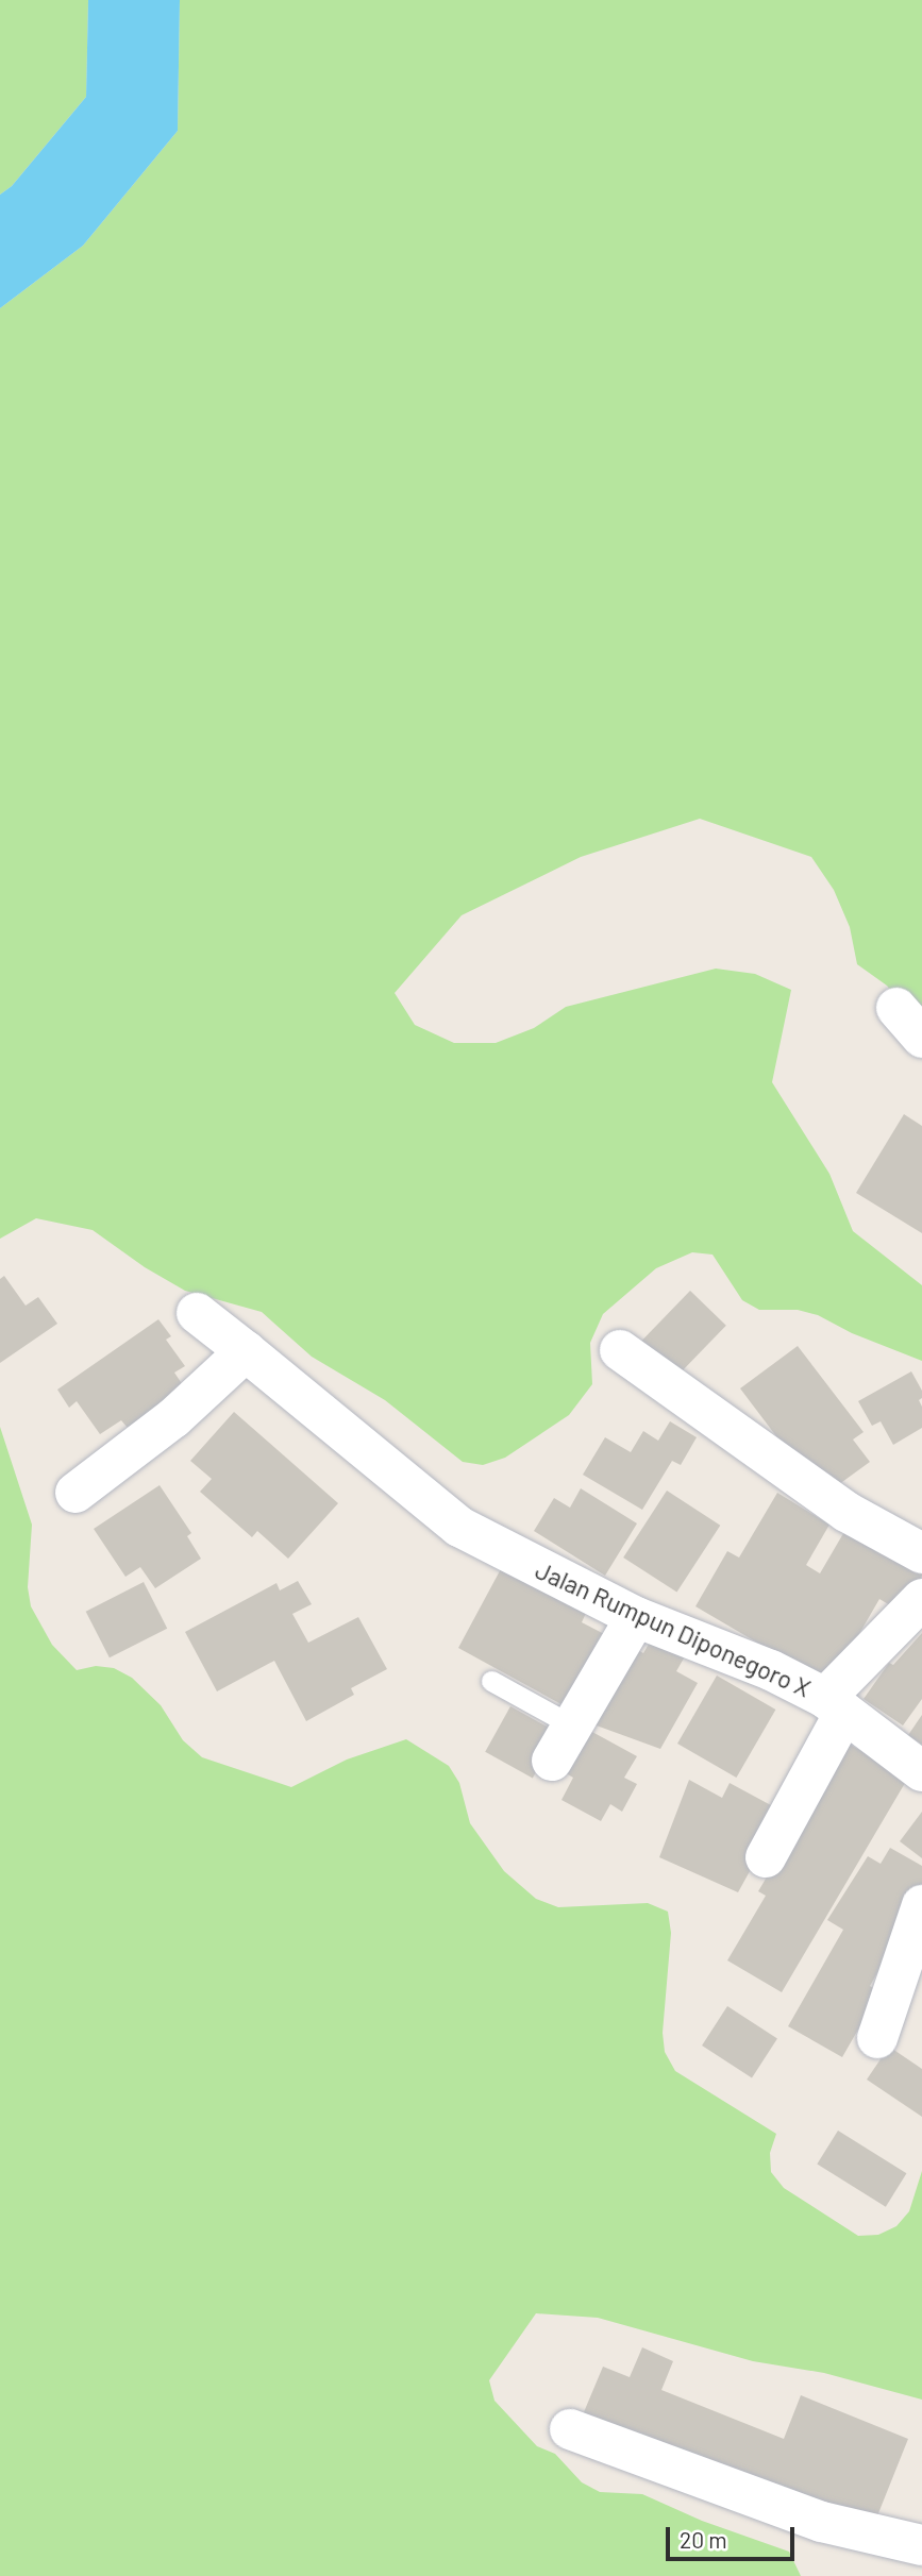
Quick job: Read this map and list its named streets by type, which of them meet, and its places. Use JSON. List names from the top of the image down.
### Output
{
  "streets": {
    "street": ["Jalan Rumpun Diponegoro X"]
  },
  "scale_bar": "20 m"
}
